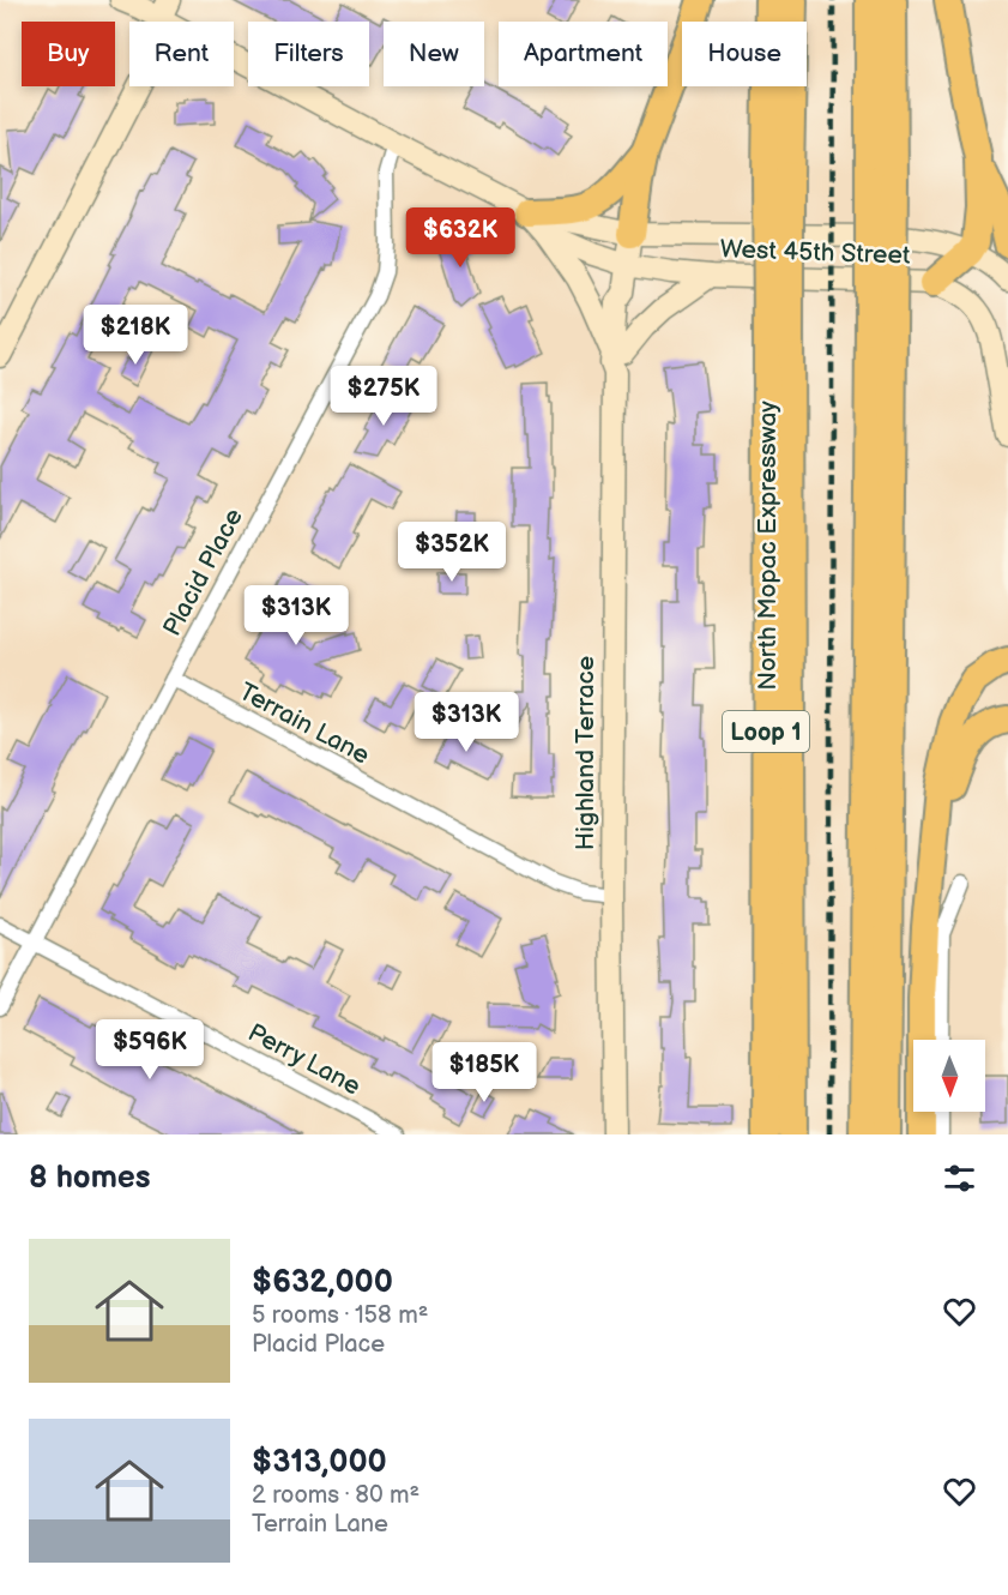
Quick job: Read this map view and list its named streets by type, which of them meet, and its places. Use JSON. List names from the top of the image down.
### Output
{
  "streets": {
    "highway": ["North Mopac Expressway", "Loop 1"],
    "main road": ["West 45th Street", "Highland Terrace"],
    "street": ["Placid Place", "Terrain Lane", "Perry Lane"]
  },
  "crossings": [
    ["West 45th Street", "Placid Place"],
    ["West 45th Street", "Highland Terrace"],
    ["Placid Place", "Terrain Lane"],
    ["Placid Place", "Perry Lane"],
    ["Terrain Lane", "Highland Terrace"]
  ],
  "north": "bottom",
  "page": {
    "chip": [
      "Buy",
      "Rent",
      "Filters",
      "New",
      "Apartment",
      "House"
    ],
    "price": [
      "$632K",
      "$218K",
      "$275K",
      "$352K",
      "$313K",
      "$313K",
      "$596K",
      "$185K"
    ],
    "heading": "8 homes",
    "list": [
      {
        "name": "$632,000",
        "note": "5 rooms · 158 m² · Placid Place"
      },
      {
        "name": "$313,000",
        "note": "2 rooms · 80 m² · Terrain Lane"
      }
    ]
  }
}
